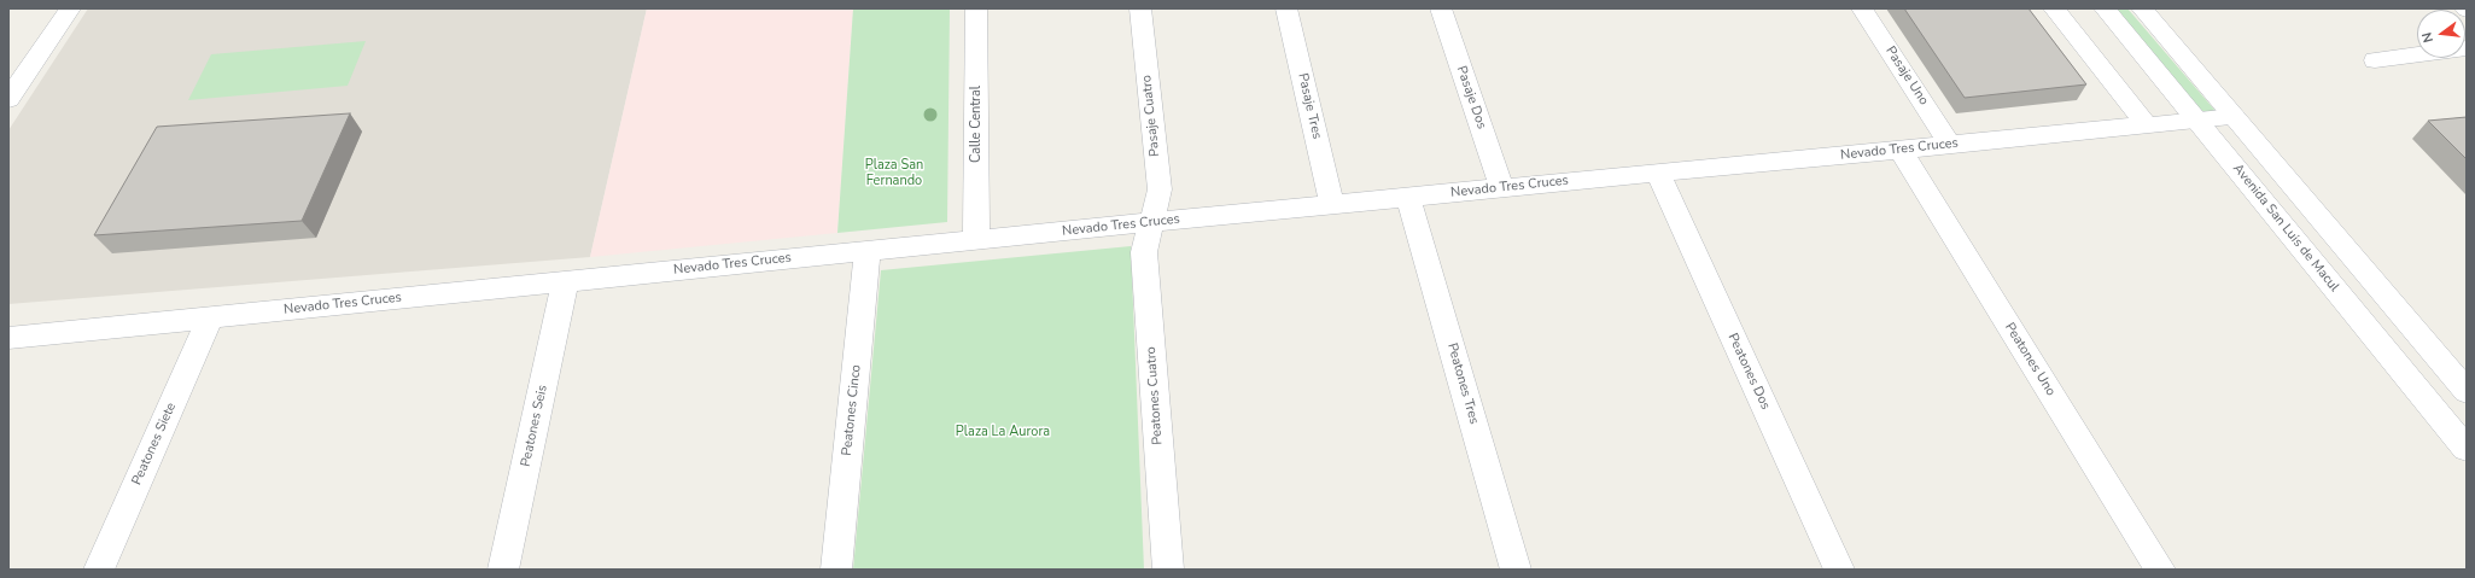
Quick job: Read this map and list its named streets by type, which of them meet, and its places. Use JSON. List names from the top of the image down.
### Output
{
  "streets": {
    "street": [
      "Pasaje Uno",
      "Pasaje Dos",
      "Pasaje Tres",
      "Pasaje Cuatro",
      "Calle Central",
      "Nevado Tres Cruces",
      "Avenida San Luis de Macul",
      "Peatones Uno",
      "Peatones Dos",
      "Peatones Tres",
      "Peatones Cuatro",
      "Peatones Cinco",
      "Peatones Seis",
      "Peatones Siete"
    ]
  },
  "crossings": [
    ["Pasaje Uno", "Nevado Tres Cruces"],
    ["Pasaje Dos", "Nevado Tres Cruces"],
    ["Pasaje Tres", "Nevado Tres Cruces"],
    ["Pasaje Cuatro", "Nevado Tres Cruces"],
    ["Pasaje Cuatro", "Peatones Cuatro"],
    ["Calle Central", "Nevado Tres Cruces"],
    ["Nevado Tres Cruces", "Avenida San Luis de Macul"],
    ["Nevado Tres Cruces", "Peatones Uno"],
    ["Nevado Tres Cruces", "Peatones Dos"],
    ["Nevado Tres Cruces", "Peatones Tres"],
    ["Nevado Tres Cruces", "Peatones Cuatro"],
    ["Nevado Tres Cruces", "Peatones Cinco"],
    ["Nevado Tres Cruces", "Peatones Seis"],
    ["Nevado Tres Cruces", "Peatones Siete"]
  ],
  "parks": ["Plaza San Fernando", "Plaza La Aurora"],
  "north": "left"
}
